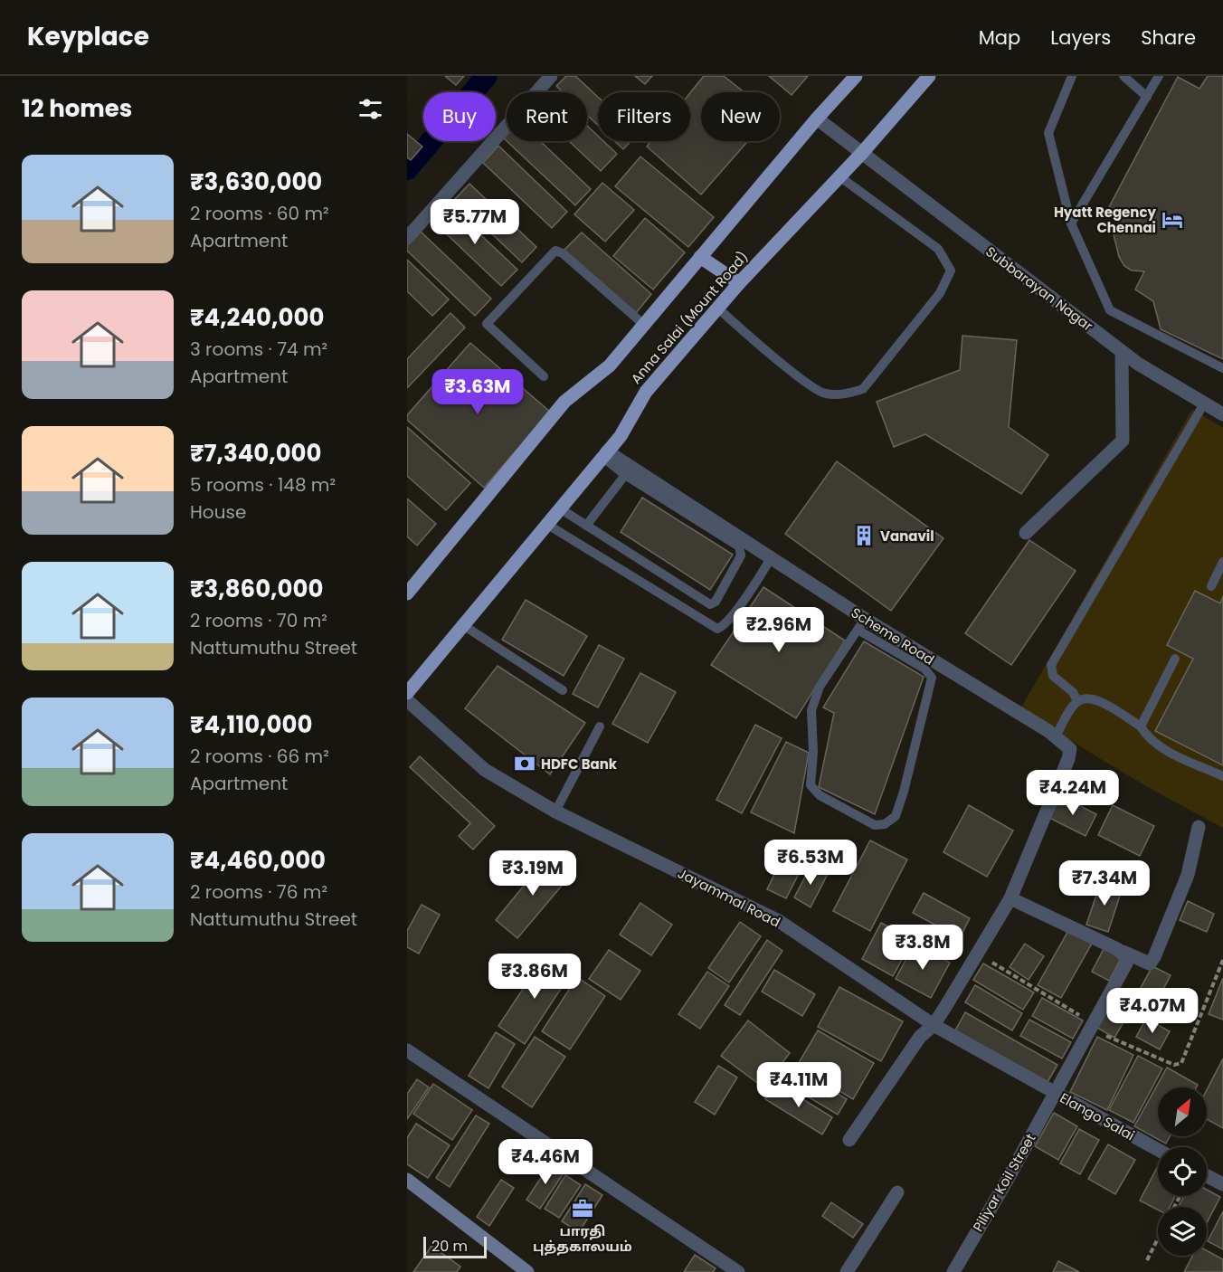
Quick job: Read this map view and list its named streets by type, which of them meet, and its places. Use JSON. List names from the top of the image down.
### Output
{
  "streets": {
    "main road": ["Anna Salai (Mount Road)"],
    "street": [
      "Subbarayan Nagar",
      "Scheme Road",
      "Jayammal Road",
      "Elango Salai",
      "Piliyar Koil Street"
    ]
  },
  "crossings": [
    ["Subbarayan Nagar", "Anna Salai (Mount Road)"],
    ["Anna Salai (Mount Road)", "Scheme Road"],
    ["Jayammal Road", "Elango Salai"],
    ["Jayammal Road", "Piliyar Koil Street"],
    ["Elango Salai", "Piliyar Koil Street"]
  ],
  "places": {
    "hotel": ["Hyatt Regency Chennai"],
    "building": ["Vanavil"],
    "bank": ["HDFC Bank"],
    "office": ["பாரதி புத்தகாலயம்"]
  },
  "scale_bar": "20 m",
  "north": "top right",
  "page": {
    "header": "Keyplace",
    "nav": ["Map", "Layers", "Share"],
    "heading": "12 homes",
    "chip": [
      "Buy",
      "Rent",
      "Filters",
      "New"
    ],
    "list": [
      {
        "name": "₹3,630,000",
        "note": "2 rooms · 60 m² · Apartment"
      },
      {
        "name": "₹4,240,000",
        "note": "3 rooms · 74 m² · Apartment"
      },
      {
        "name": "₹7,340,000",
        "note": "5 rooms · 148 m² · House"
      },
      {
        "name": "₹3,860,000",
        "note": "2 rooms · 70 m² · Nattumuthu Street"
      },
      {
        "name": "₹4,110,000",
        "note": "2 rooms · 66 m² · Apartment"
      },
      {
        "name": "₹4,460,000",
        "note": "2 rooms · 76 m² · Nattumuthu Street"
      }
    ],
    "price": [
      "₹5.77M",
      "₹3.63M",
      "₹2.96M",
      "₹4.24M",
      "₹6.53M",
      "₹3.19M",
      "₹7.34M",
      "₹3.8M",
      "₹3.86M",
      "₹4.07M",
      "₹4.11M",
      "₹4.46M"
    ],
    "scale": "20 m"
  }
}
